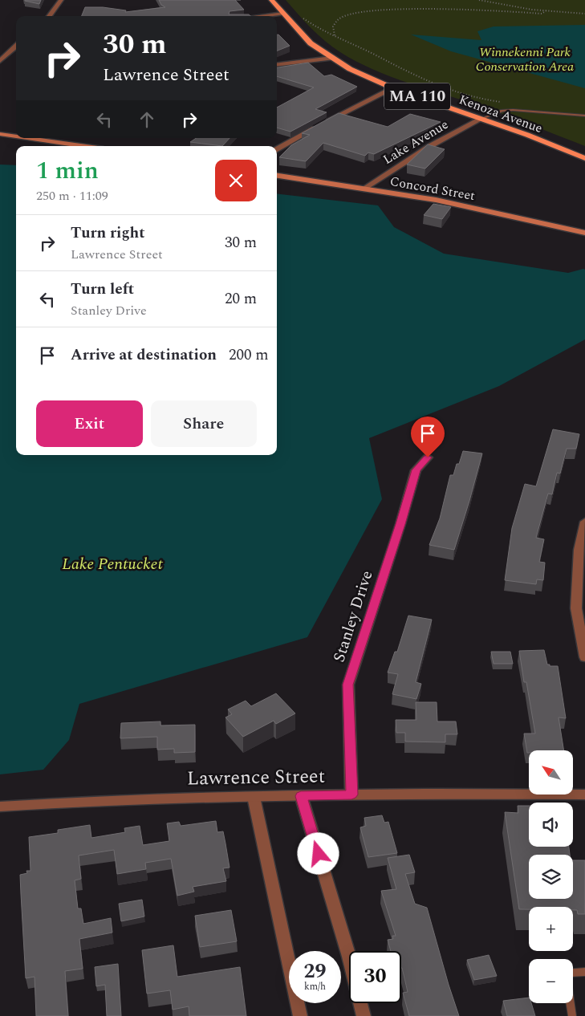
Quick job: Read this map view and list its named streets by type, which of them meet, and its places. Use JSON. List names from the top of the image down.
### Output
{
  "streets": {
    "main road": ["MA 110", "Kenoza Avenue", "Concord Street"],
    "street": ["Lake Avenue", "Stanley Drive", "Lawrence Street"]
  },
  "crossings": [
    ["Kenoza Avenue", "Lake Avenue"],
    ["Lake Avenue", "Concord Street"],
    ["Stanley Drive", "Lawrence Street"]
  ],
  "parks": ["Winnekenni Park Conservation Area", "Lake Pentucket"],
  "north": "top left",
  "page": {
    "turn": ["30 m", "Lawrence Street"],
    "heading": ["1 min", "250 m · 11:09"],
    "list": [
      {
        "name": "Turn right",
        "note": "Lawrence Street",
        "value": "30 m"
      },
      {
        "name": "Turn left",
        "note": "Stanley Drive",
        "value": "20 m"
      },
      {
        "name": "Arrive at destination",
        "value": "200 m"
      }
    ],
    "buttons": ["Exit", "Share"],
    "map_buttons": ["+", "−"],
    "speed": "29 km/h",
    "limit": "30"
  }
}
